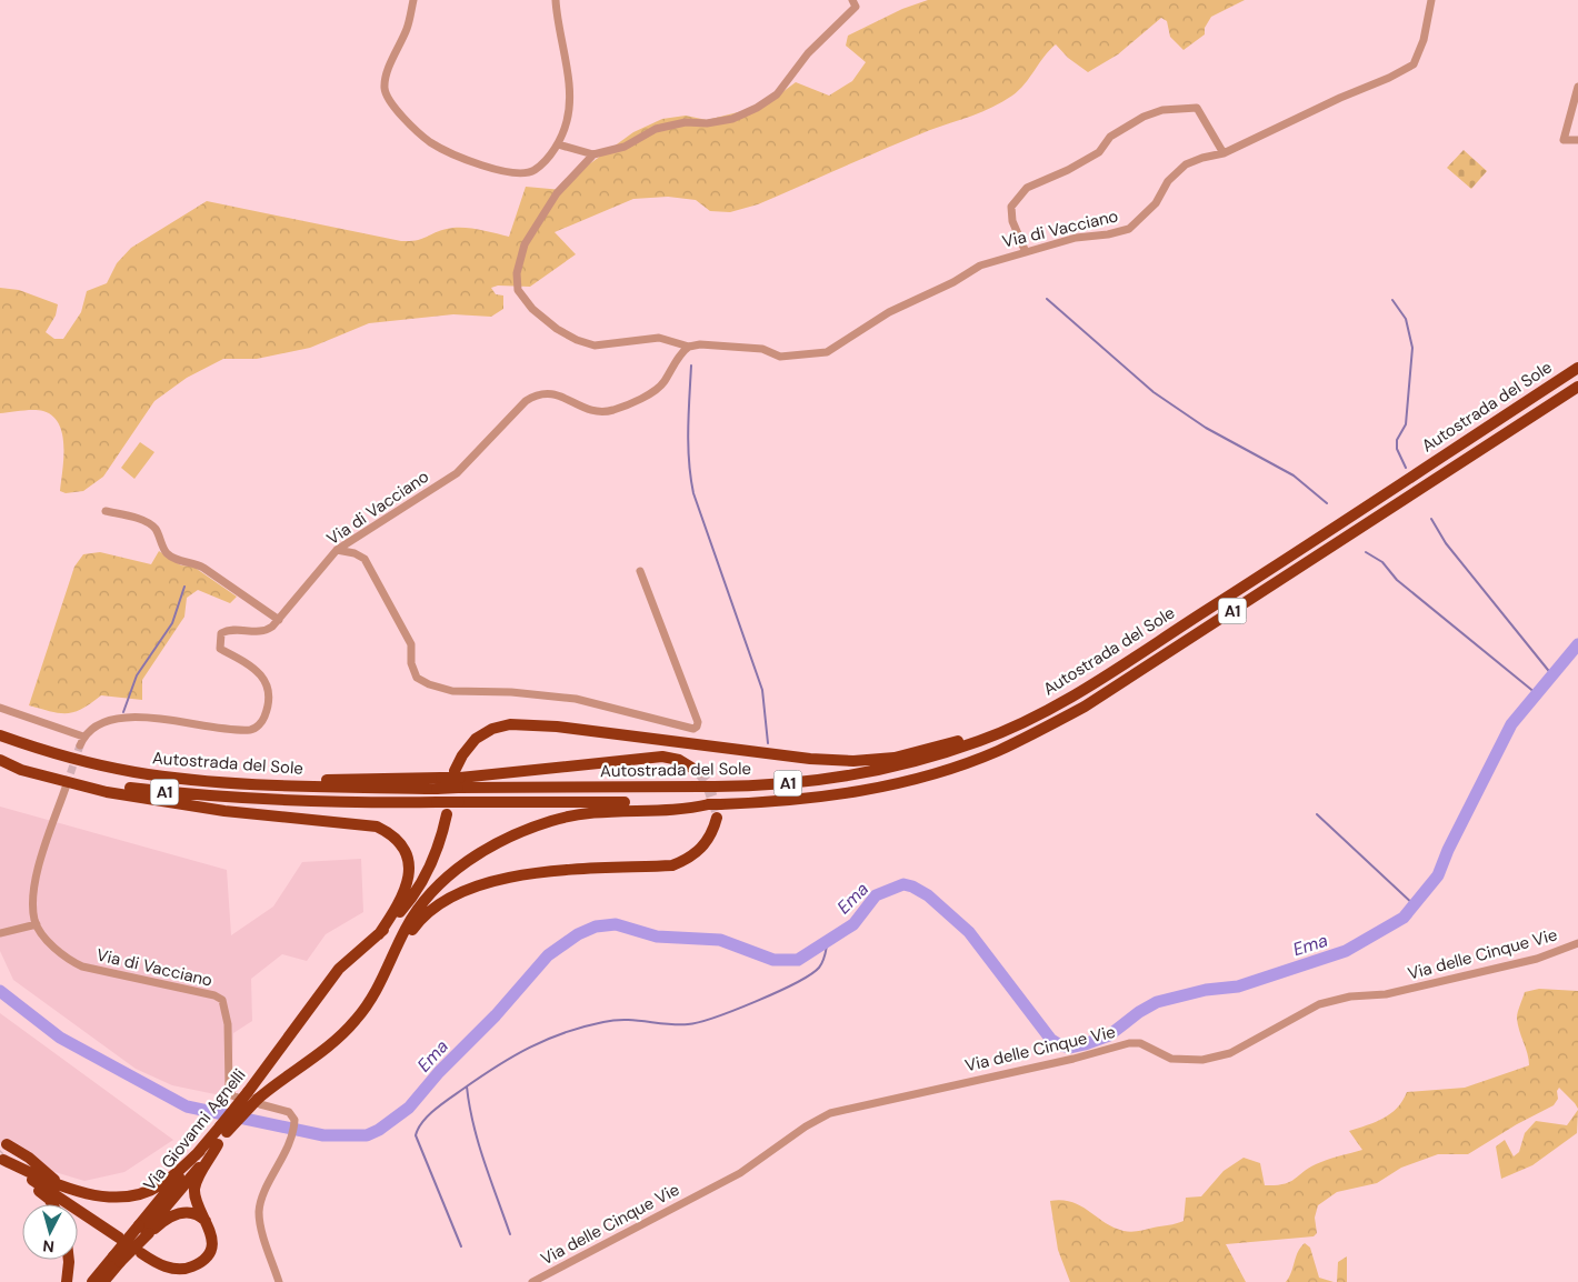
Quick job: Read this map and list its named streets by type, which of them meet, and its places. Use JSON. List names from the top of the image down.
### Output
{
  "streets": {
    "highway": ["Autostrada del Sole", "A1", "Via Giovanni Agnelli"],
    "street": ["Via di Vacciano", "Via delle Cinque Vie"]
  },
  "crossings": [
    ["Via di Vacciano", "Via Giovanni Agnelli"]
  ],
  "water": ["Ema"],
  "north": "bottom"
}
